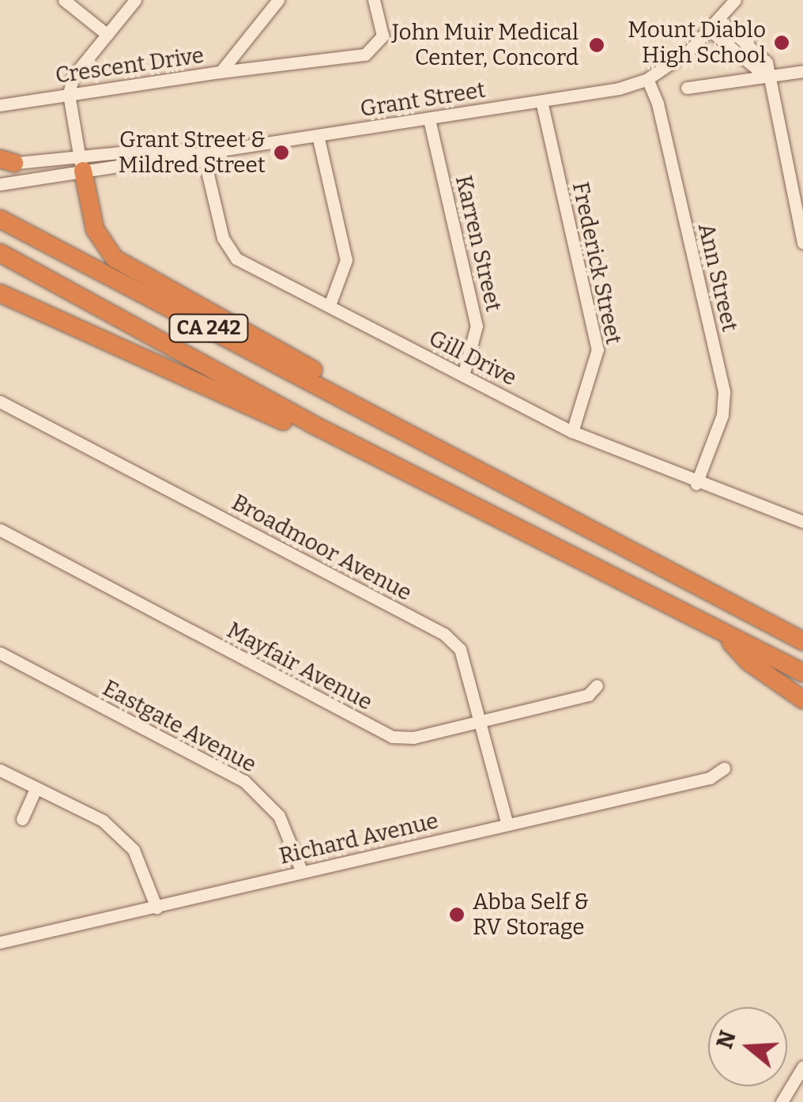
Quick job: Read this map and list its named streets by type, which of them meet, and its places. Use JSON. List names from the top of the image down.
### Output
{
  "streets": {
    "highway": ["CA 242"],
    "street": [
      "Crescent Drive",
      "Grant Street",
      "Karren Street",
      "Frederick Street",
      "Ann Street",
      "Gill Drive",
      "Broadmoor Avenue",
      "Mayfair Avenue",
      "Eastgate Avenue",
      "Richard Avenue"
    ]
  },
  "crossings": [
    ["Grant Street", "Karren Street"],
    ["Grant Street", "Frederick Street"],
    ["Grant Street", "Ann Street"],
    ["Grant Street", "Gill Drive"],
    ["Karren Street", "Gill Drive"],
    ["Frederick Street", "Gill Drive"],
    ["Ann Street", "Gill Drive"],
    ["Broadmoor Avenue", "Mayfair Avenue"],
    ["Broadmoor Avenue", "Richard Avenue"],
    ["Eastgate Avenue", "Richard Avenue"]
  ],
  "places": [
    "Mount Diablo High School",
    "John Muir Medical Center, Concord",
    "Grant Street & Mildred Street",
    "Abba Self & RV Storage"
  ],
  "north": "left"
}
